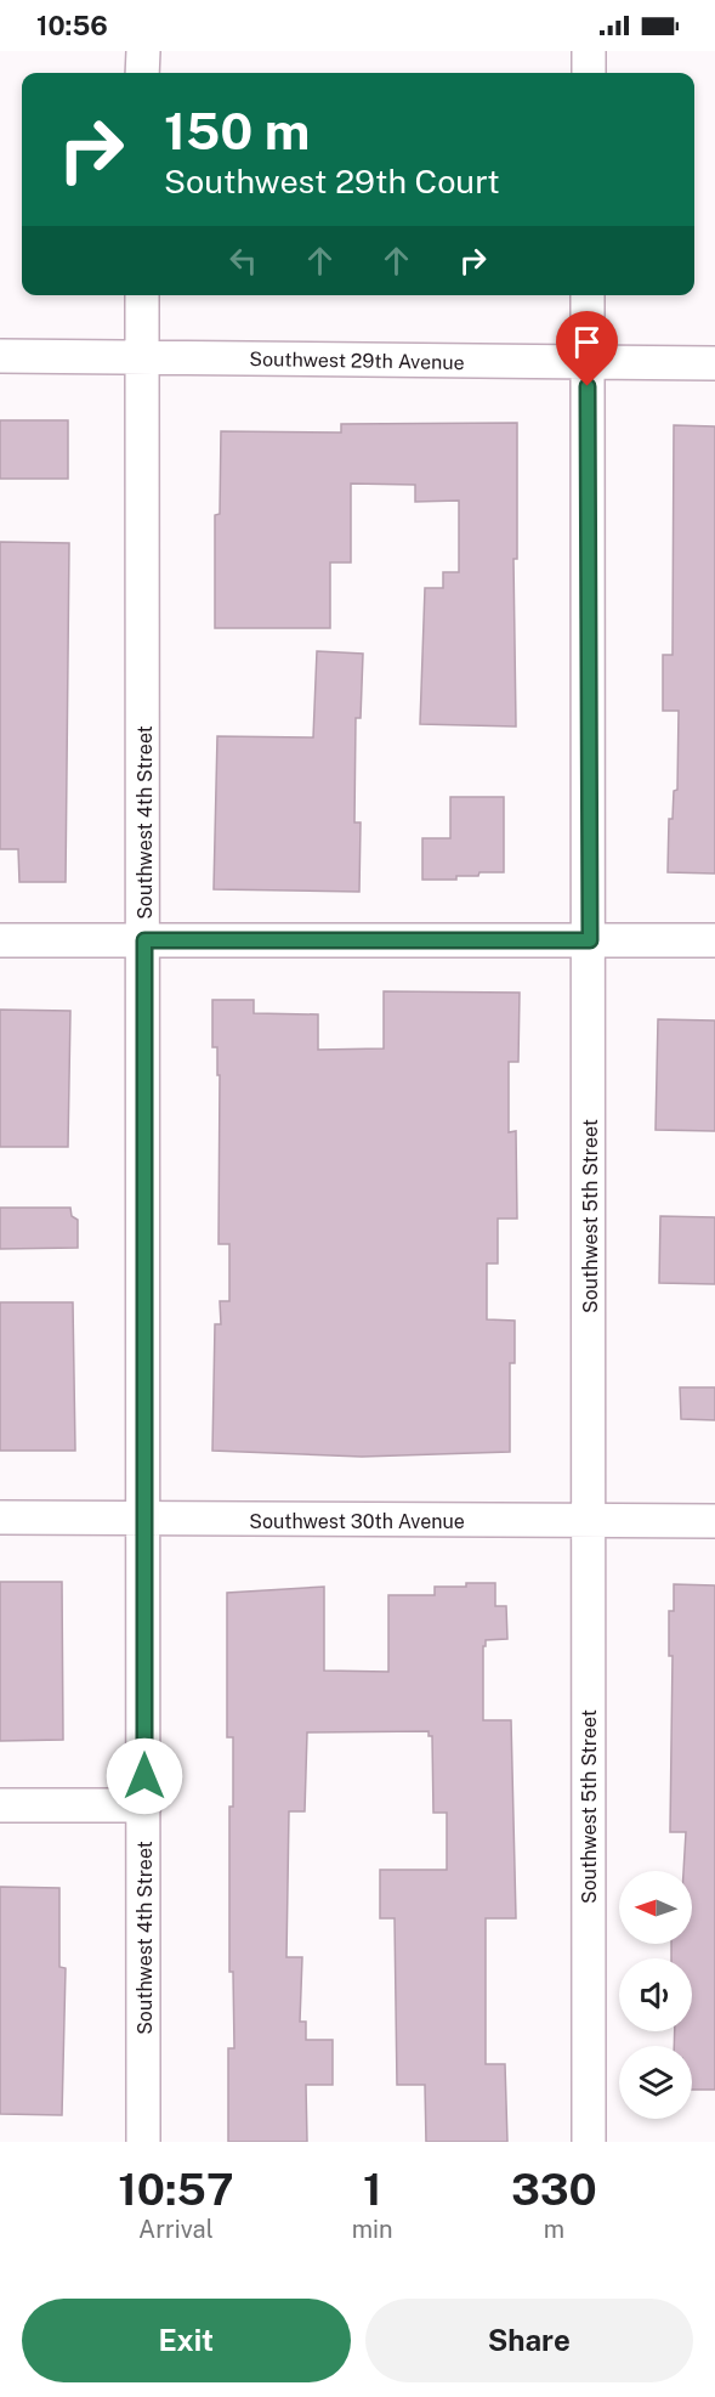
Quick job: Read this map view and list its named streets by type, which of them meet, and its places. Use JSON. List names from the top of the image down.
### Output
{
  "streets": {
    "street": [
      "Southwest 29th Avenue",
      "Southwest 4th Street",
      "Southwest 5th Street",
      "Southwest 30th Avenue"
    ]
  },
  "crossings": [
    ["Southwest 29th Avenue", "Southwest 4th Street"],
    ["Southwest 29th Avenue", "Southwest 5th Street"],
    ["Southwest 4th Street", "Southwest 30th Avenue"],
    ["Southwest 5th Street", "Southwest 30th Avenue"]
  ],
  "north": "left",
  "page": {
    "status": "10:56",
    "turn": ["150 m", "Southwest 29th Court"],
    "eta": [
      "10:57",
      "Arrival",
      "1",
      "min",
      "330",
      "m"
    ],
    "buttons": ["Exit", "Share"]
  }
}
